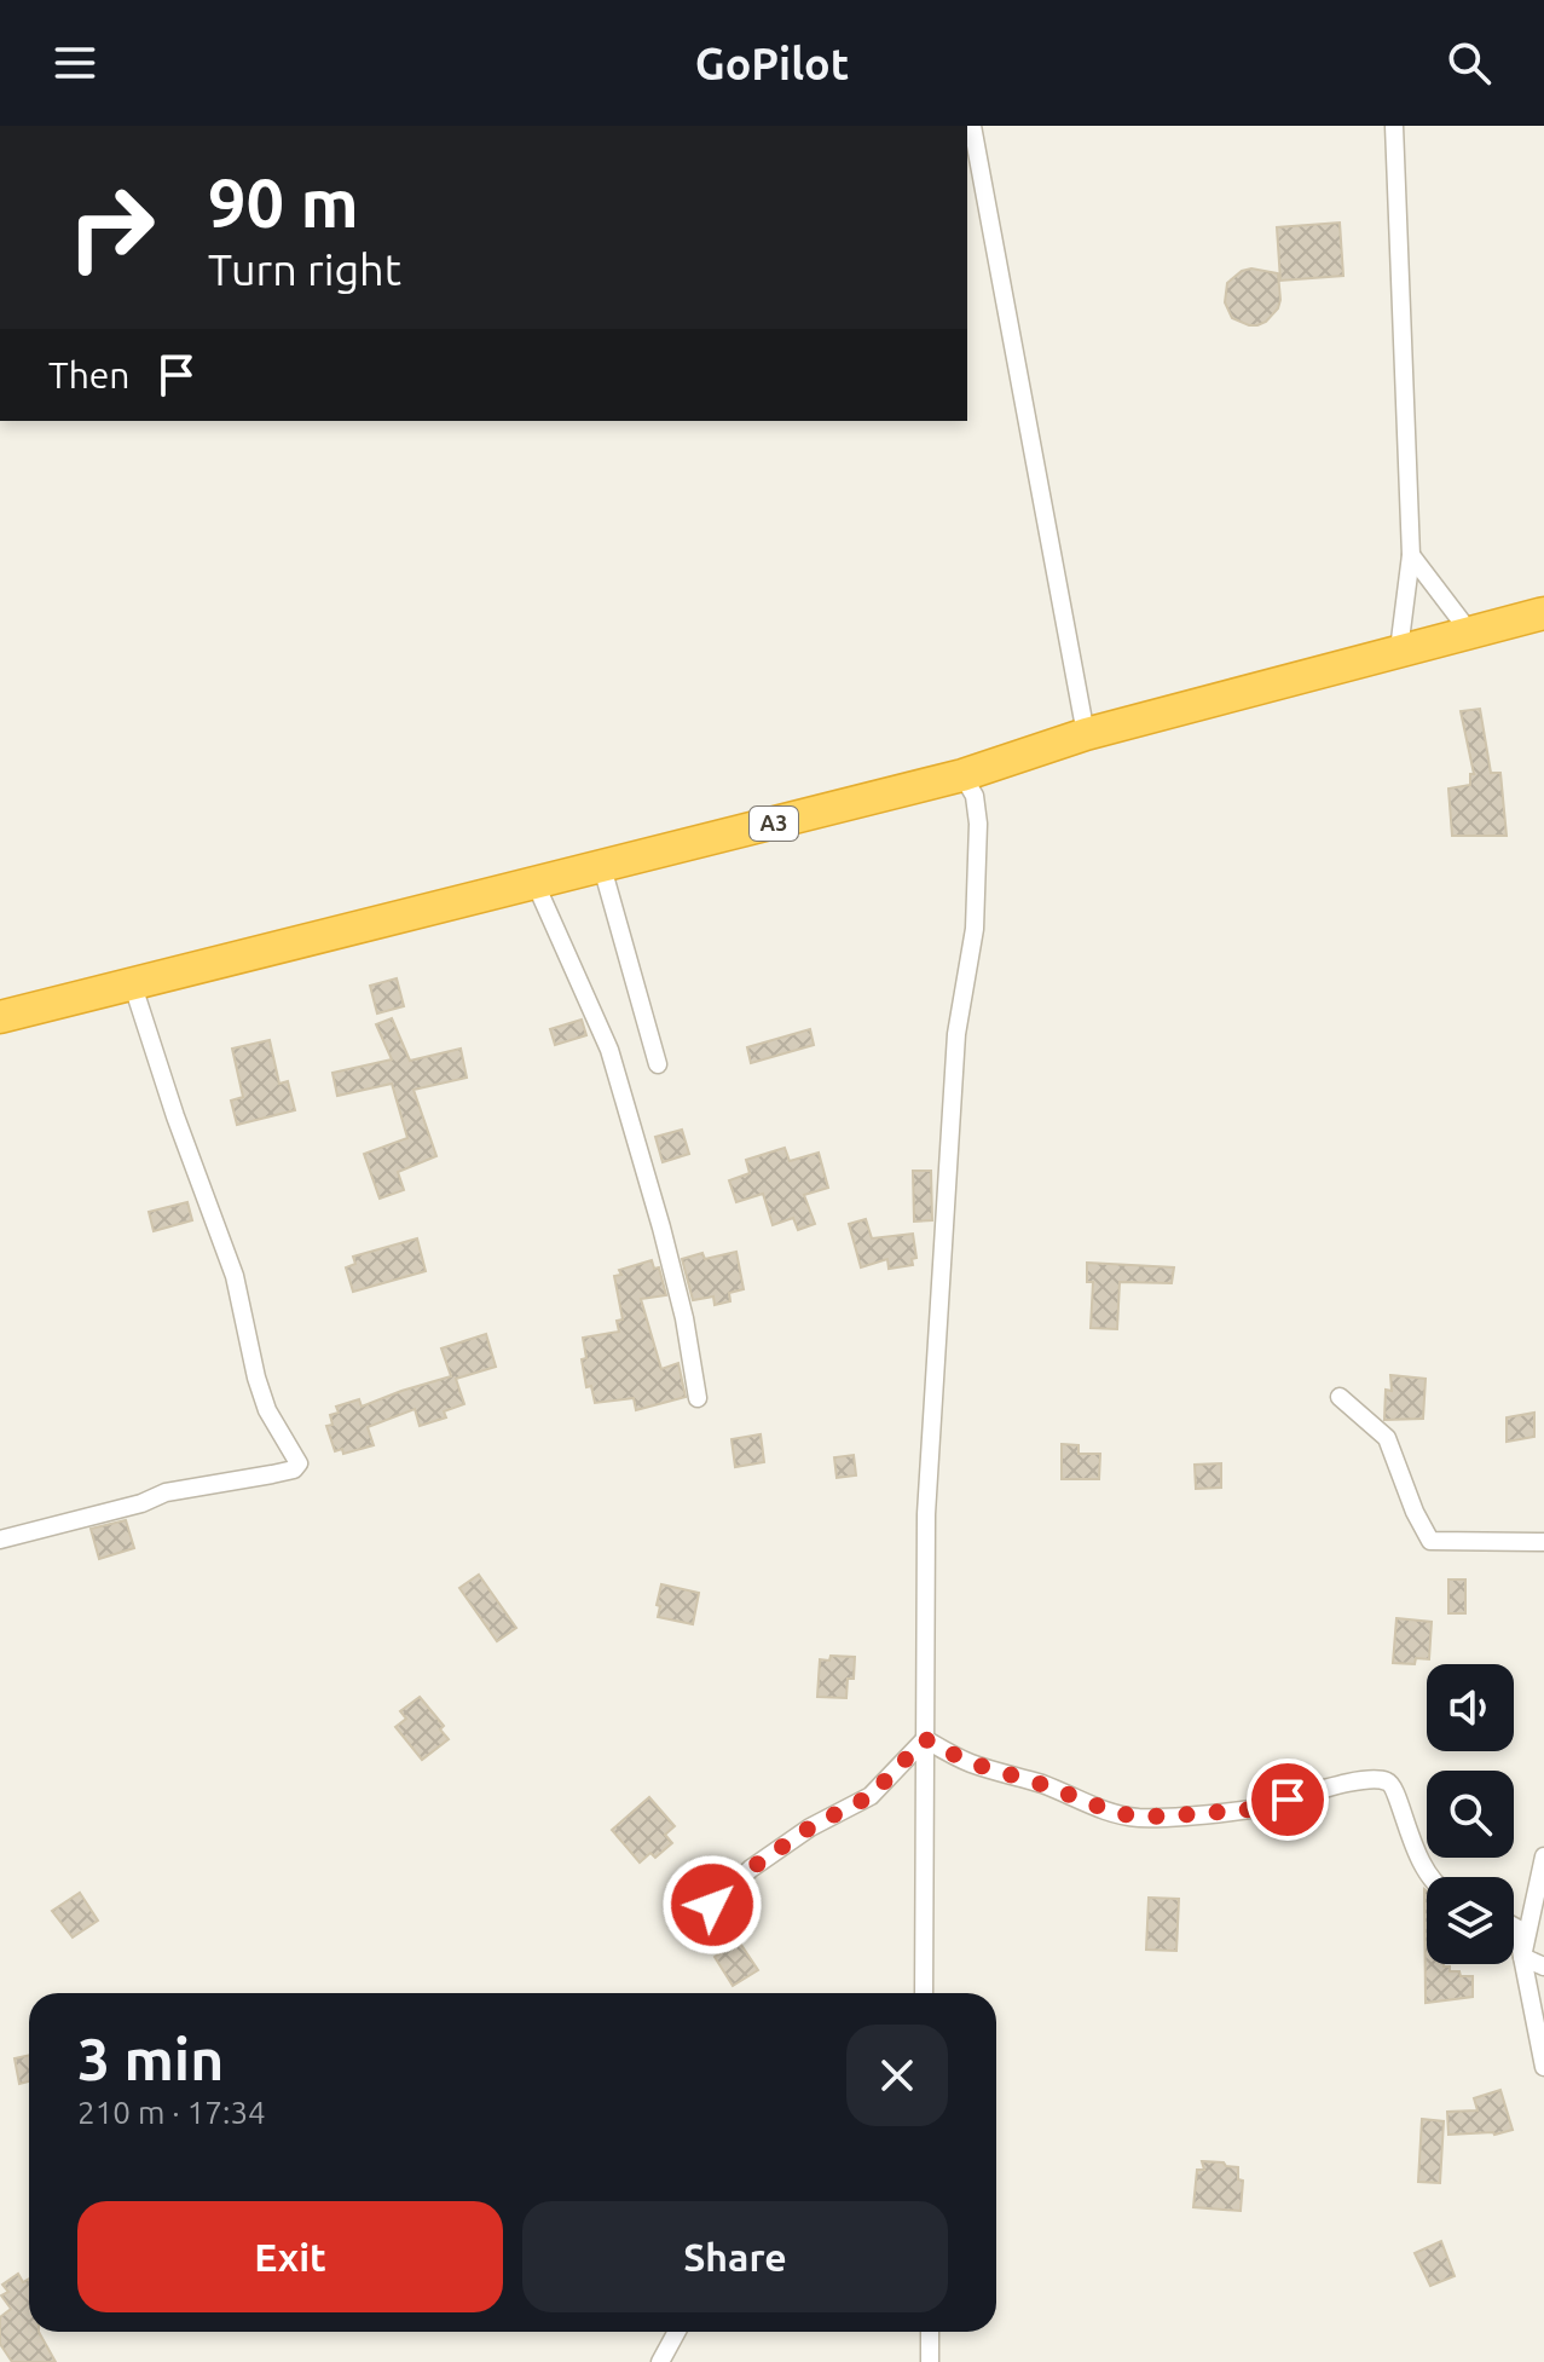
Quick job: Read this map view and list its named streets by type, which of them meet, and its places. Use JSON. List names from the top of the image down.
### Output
{
  "streets": {
    "highway": ["A3"]
  },
  "page": {
    "header": "GoPilot",
    "turn": ["90 m", "Turn right"],
    "then": "Then",
    "heading": ["3 min", "210 m · 17:34"],
    "buttons": ["Exit", "Share"]
  }
}
